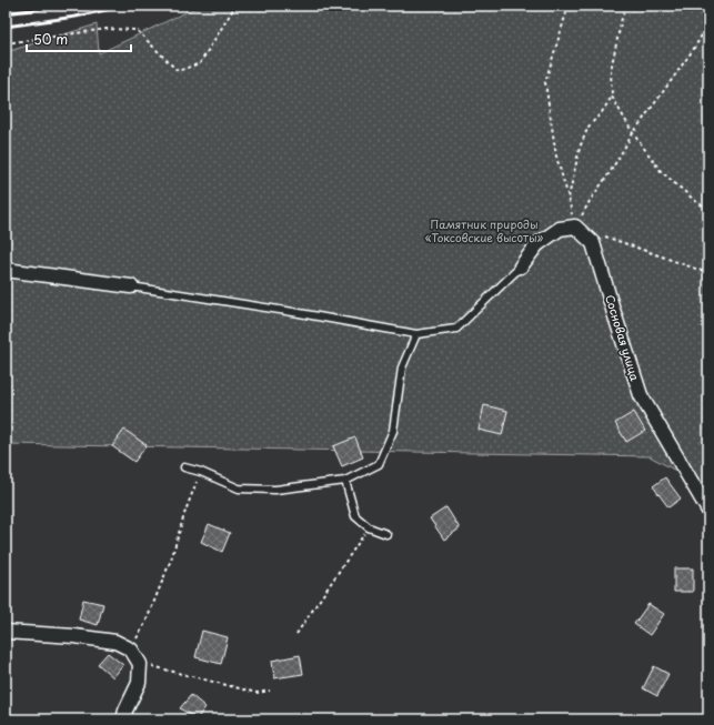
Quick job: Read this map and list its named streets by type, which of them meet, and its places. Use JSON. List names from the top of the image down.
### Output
{
  "streets": {
    "street": ["Сосновая улица"]
  },
  "parks": ["Памятник природы «Токсовские высоты»"],
  "scale_bar": "50 m"
}
